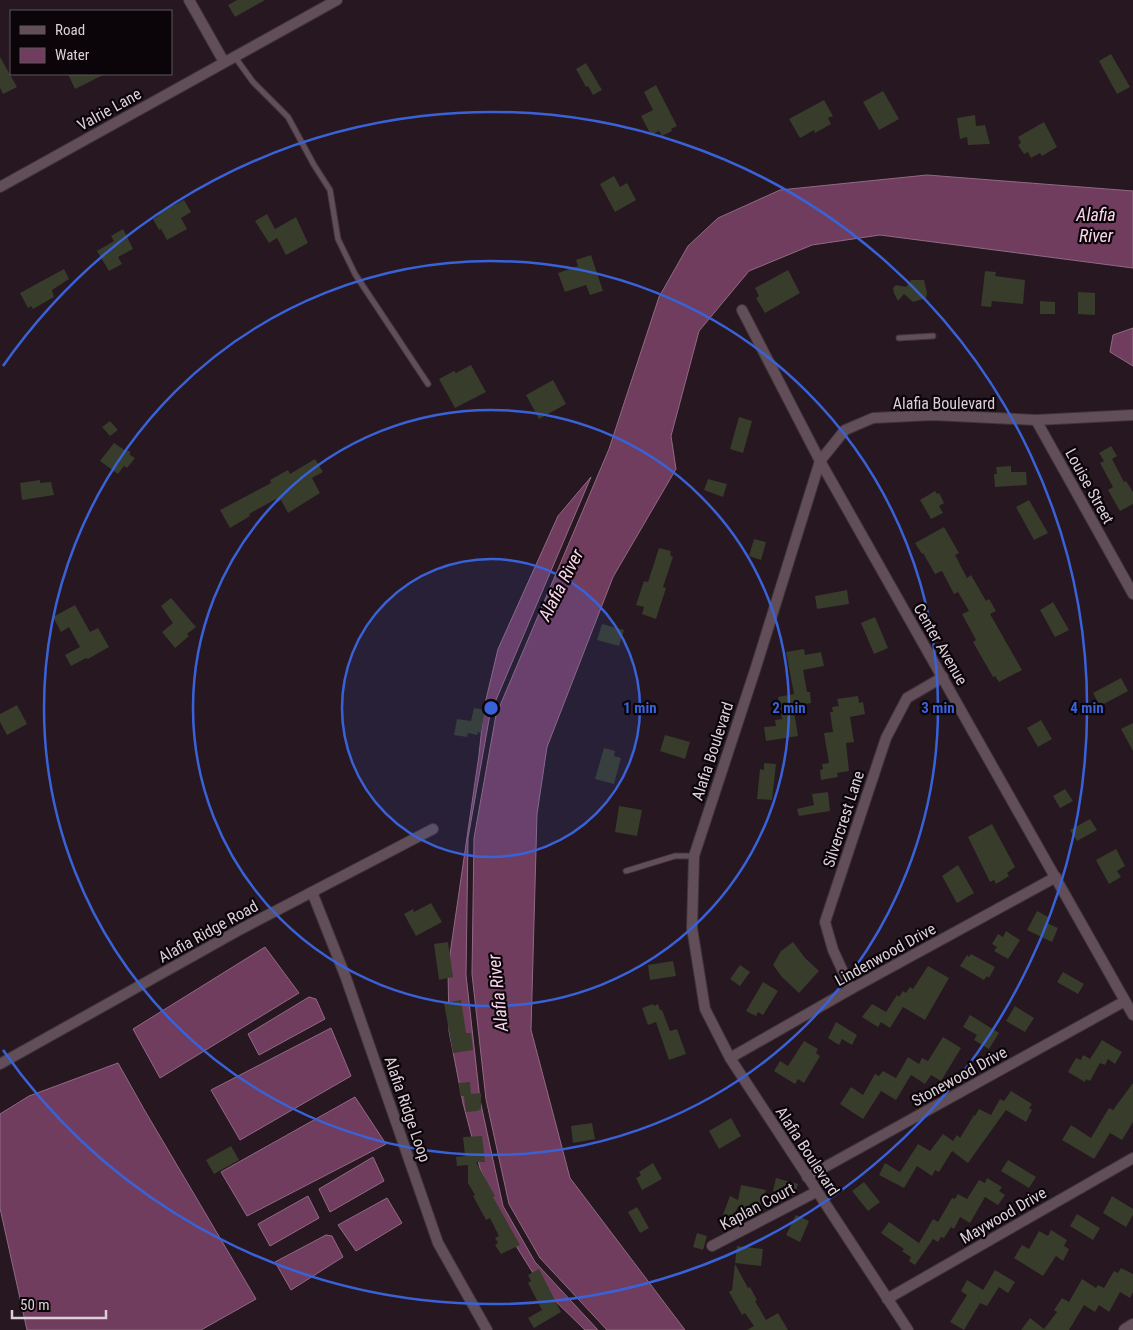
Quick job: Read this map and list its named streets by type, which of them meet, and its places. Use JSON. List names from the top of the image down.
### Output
{
  "streets": {
    "street": [
      "Valrie Lane",
      "Alafia Boulevard",
      "Louise Street",
      "Center Avenue",
      "Silvercrest Lane",
      "Alafia Ridge Road",
      "Lindenwood Drive",
      "Stonewood Drive",
      "Alafia Ridge Loop",
      "Kaplan Court",
      "Maywood Drive"
    ]
  },
  "crossings": [
    ["Alafia Boulevard", "Louise Street"],
    ["Alafia Boulevard", "Center Avenue"],
    ["Alafia Boulevard", "Lindenwood Drive"],
    ["Alafia Boulevard", "Stonewood Drive"],
    ["Alafia Boulevard", "Kaplan Court"],
    ["Alafia Boulevard", "Maywood Drive"],
    ["Center Avenue", "Silvercrest Lane"],
    ["Center Avenue", "Lindenwood Drive"],
    ["Center Avenue", "Stonewood Drive"],
    ["Silvercrest Lane", "Lindenwood Drive"],
    ["Alafia Ridge Road", "Alafia Ridge Loop"]
  ],
  "water": ["Alafia River"],
  "legend": ["Road", "Water"],
  "scale_bar": "50 m",
  "rings": [
    "1 min",
    "2 min",
    "3 min",
    "4 min"
  ]
}
